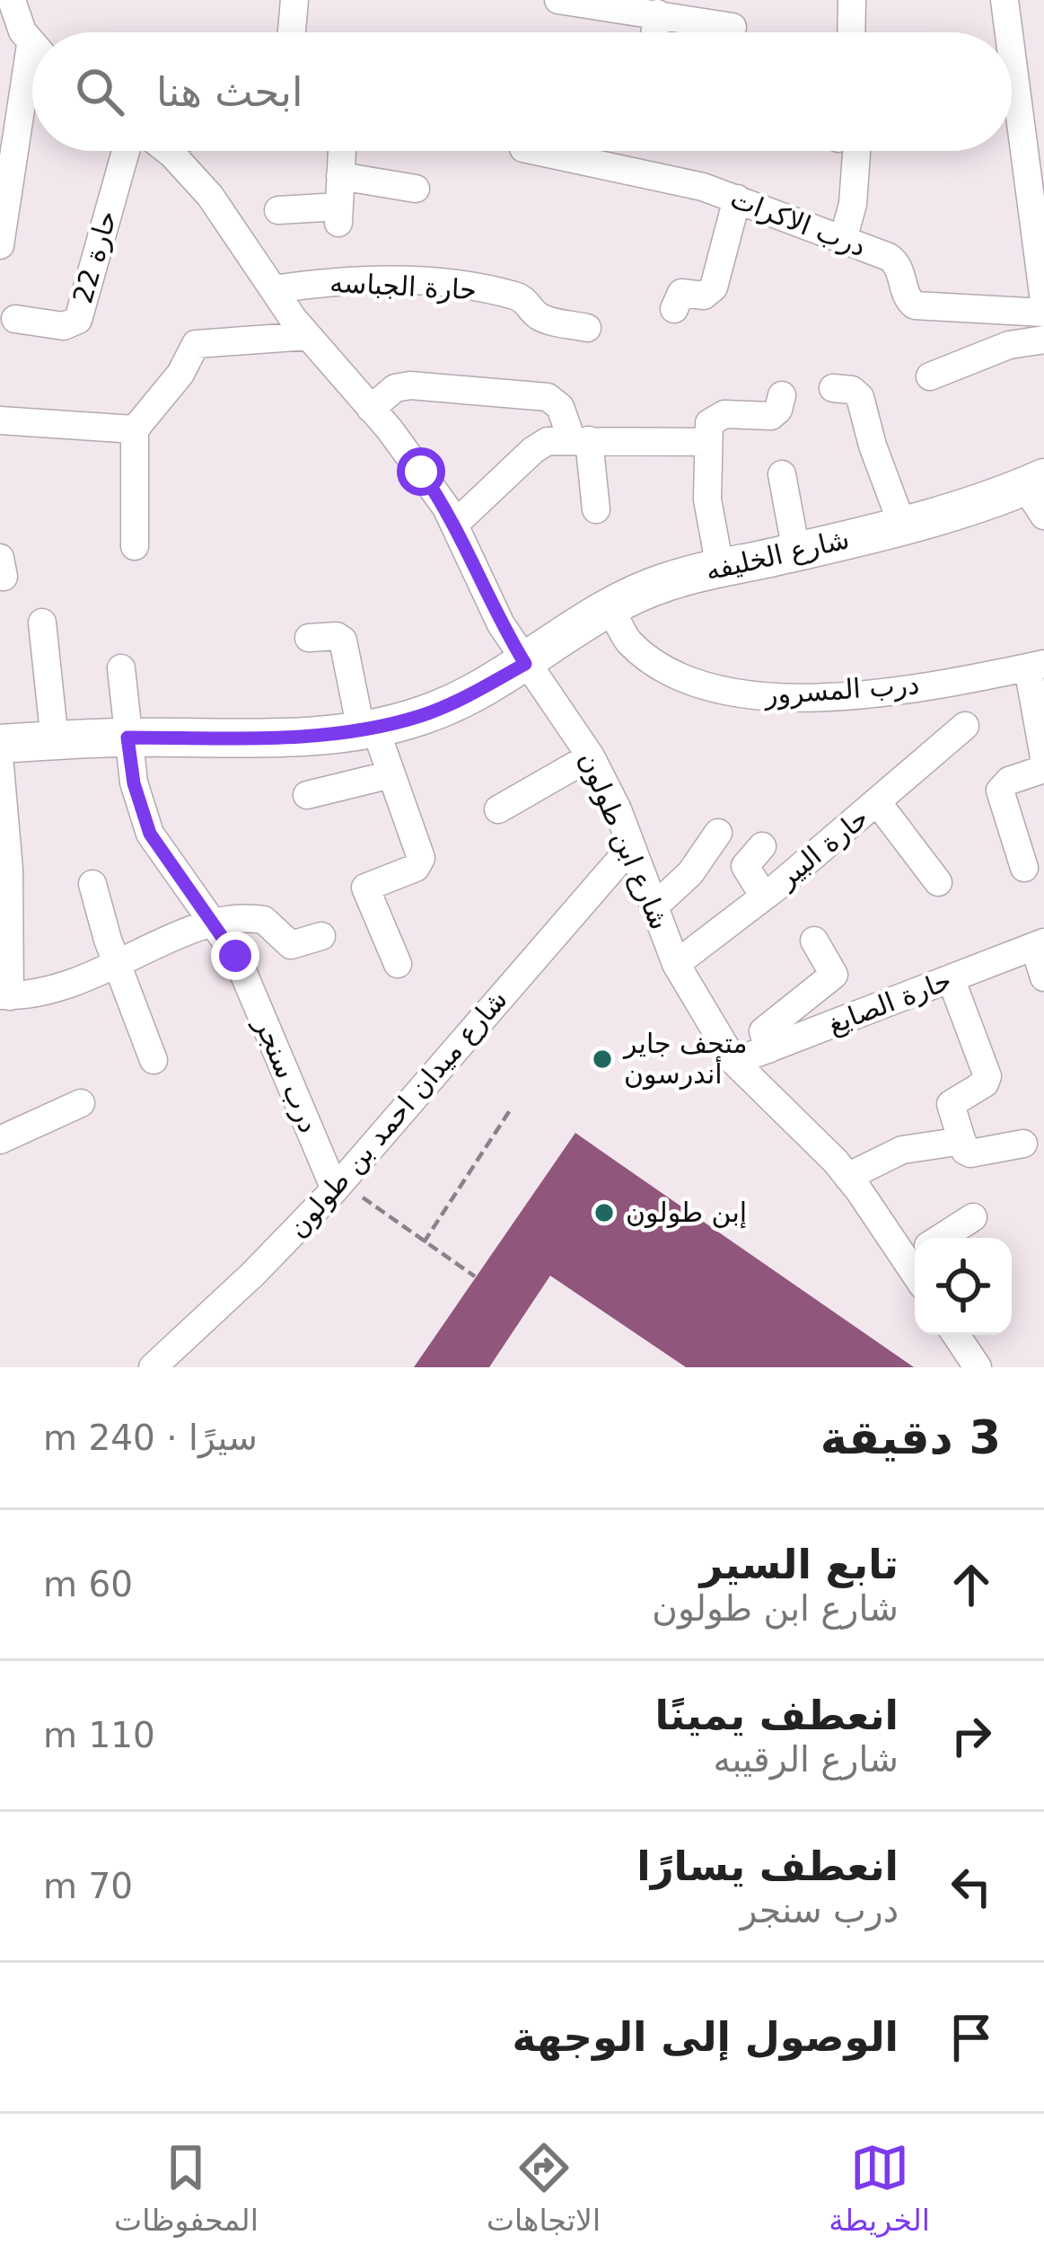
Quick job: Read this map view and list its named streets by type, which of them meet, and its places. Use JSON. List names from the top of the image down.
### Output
{
  "streets": {
    "street": [
      "درب الاكرات",
      "حارة 22",
      "حارة الجباسه",
      "شارع الخليفه",
      "درب المسرور",
      "شارع ابن طولون",
      "حارة البير",
      "حارة الصايغ",
      "درب سنجر",
      "شارع ميدان احمد بن طولون"
    ]
  },
  "crossings": [
    ["حارة الجباسه", "شارع ابن طولون"],
    ["شارع الخليفه", "درب المسرور"],
    ["شارع الخليفه", "شارع ابن طولون"],
    ["شارع الخليفه", "درب سنجر"],
    ["شارع ابن طولون", "حارة البير"],
    ["شارع ابن طولون", "حارة الصايغ"],
    ["شارع ابن طولون", "شارع ميدان احمد بن طولون"],
    ["درب سنجر", "شارع ميدان احمد بن طولون"]
  ],
  "places": ["متحف جاير أندرسون", "إبن طولون"],
  "page": {
    "search": "ابحث هنا",
    "heading": ["3 دقيقة", "سيرًا · 240 m"],
    "list": [
      ["تابع السير", "شارع ابن طولون", "60 m"],
      ["انعطف يمينًا", "شارع الرقيبه", "110 m"],
      ["انعطف يسارًا", "درب سنجر", "70 m"],
      "الوصول إلى الوجهة"
    ],
    "nav": ["الخريطة", "الاتجاهات", "المحفوظات"]
  }
}
